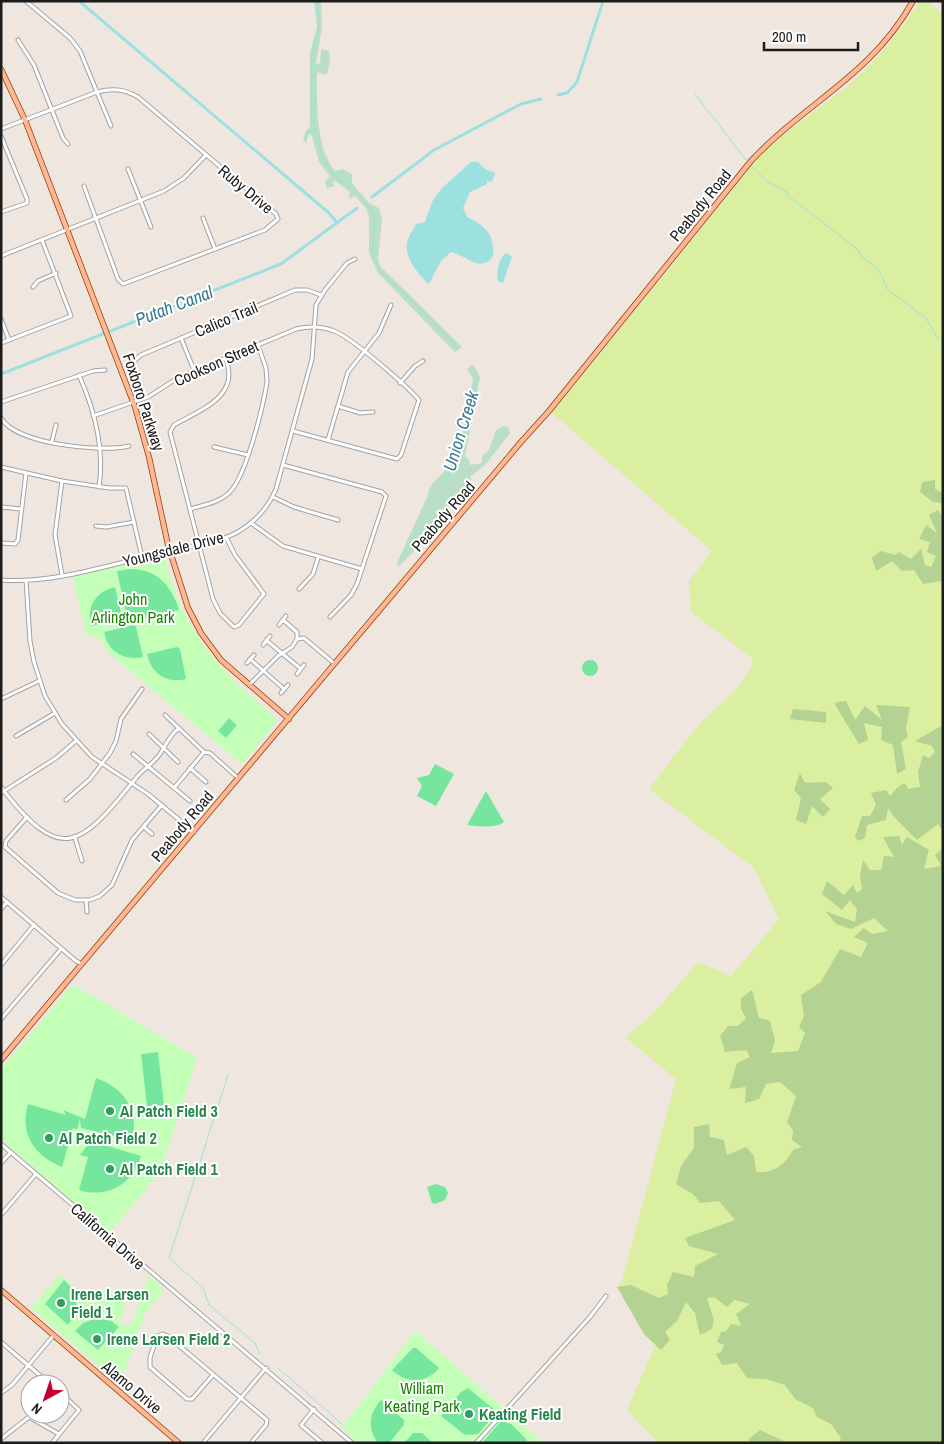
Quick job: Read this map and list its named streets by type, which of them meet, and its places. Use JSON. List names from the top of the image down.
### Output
{
  "streets": {
    "main road": ["Peabody Road", "Foxboro Parkway", "Alamo Drive"],
    "street": [
      "Ruby Drive",
      "Calico Trail",
      "Cookson Street",
      "Youngsdale Drive",
      "California Drive"
    ]
  },
  "crossings": [
    ["Ruby Drive", "Foxboro Parkway"],
    ["Peabody Road", "Foxboro Parkway"],
    ["Calico Trail", "Youngsdale Drive"],
    ["Cookson Street", "Foxboro Parkway"],
    ["Cookson Street", "Youngsdale Drive"],
    ["Foxboro Parkway", "Youngsdale Drive"]
  ],
  "water": ["Putah Canal", "Union Creek"],
  "parks": ["John Arlington Park", "William Keating Park"],
  "places": [
    "Al Patch Field 3",
    "Al Patch Field 2",
    "Al Patch Field 1",
    "Irene Larsen Field 1",
    "Irene Larsen Field 2",
    "Keating Field"
  ],
  "scale_bar": "200 m",
  "north": "bottom left"
}
